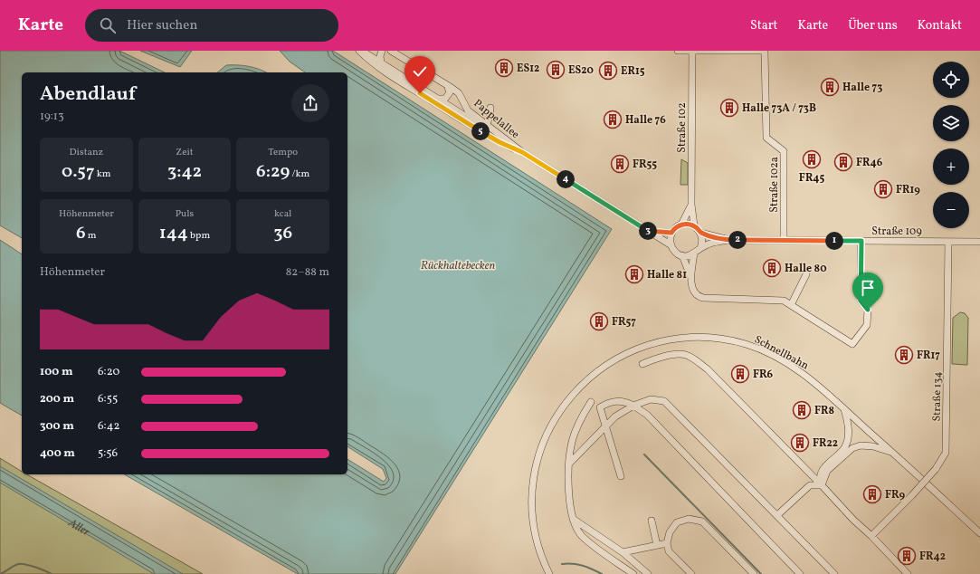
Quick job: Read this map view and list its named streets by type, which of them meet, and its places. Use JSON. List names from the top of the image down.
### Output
{
  "streets": {
    "street": [
      "Pappelallee",
      "Straße 102",
      "Straße 102a",
      "Straße 109",
      "Schnellbahn",
      "Straße 134"
    ]
  },
  "crossings": [
    ["Pappelallee", "Straße 102"],
    ["Straße 102a", "Straße 109"],
    ["Straße 109", "Straße 134"]
  ],
  "water": ["Rückhaltebecken", "Aller"],
  "places": {
    "building": [
      "ES12",
      "ES20",
      "ER15",
      "Halle 73",
      "Halle 73A / 73B",
      "Halle 76",
      "FR45",
      "FR46",
      "FR55",
      "FR19",
      "Halle 80",
      "Halle 81",
      "FR57",
      "FR17",
      "FR6",
      "FR8",
      "FR22",
      "FR9",
      "FR42"
    ]
  },
  "page": {
    "header": "Karte",
    "search": "Hier suchen",
    "nav": [
      "Start",
      "Karte",
      "Über uns",
      "Kontakt"
    ],
    "map_buttons": ["+", "−"],
    "heading": ["Abendlauf", "19:13"],
    "pins": [
      "5",
      "4",
      "3",
      "2",
      "1"
    ],
    "stats": [
      ["Distanz", "0.57 km"],
      ["Zeit", "3:42"],
      ["Tempo", "6:29 /km"],
      ["Höhenmeter", "6 m"],
      ["Puls", "144 bpm"],
      ["kcal", "36"]
    ],
    "chart": ["Höhenmeter", "82–88 m"],
    "list": [
      {
        "name": "100 m",
        "note": "6:20"
      },
      {
        "name": "200 m",
        "note": "6:55"
      },
      {
        "name": "300 m",
        "note": "6:42"
      },
      {
        "name": "400 m",
        "note": "5:56"
      }
    ]
  }
}
